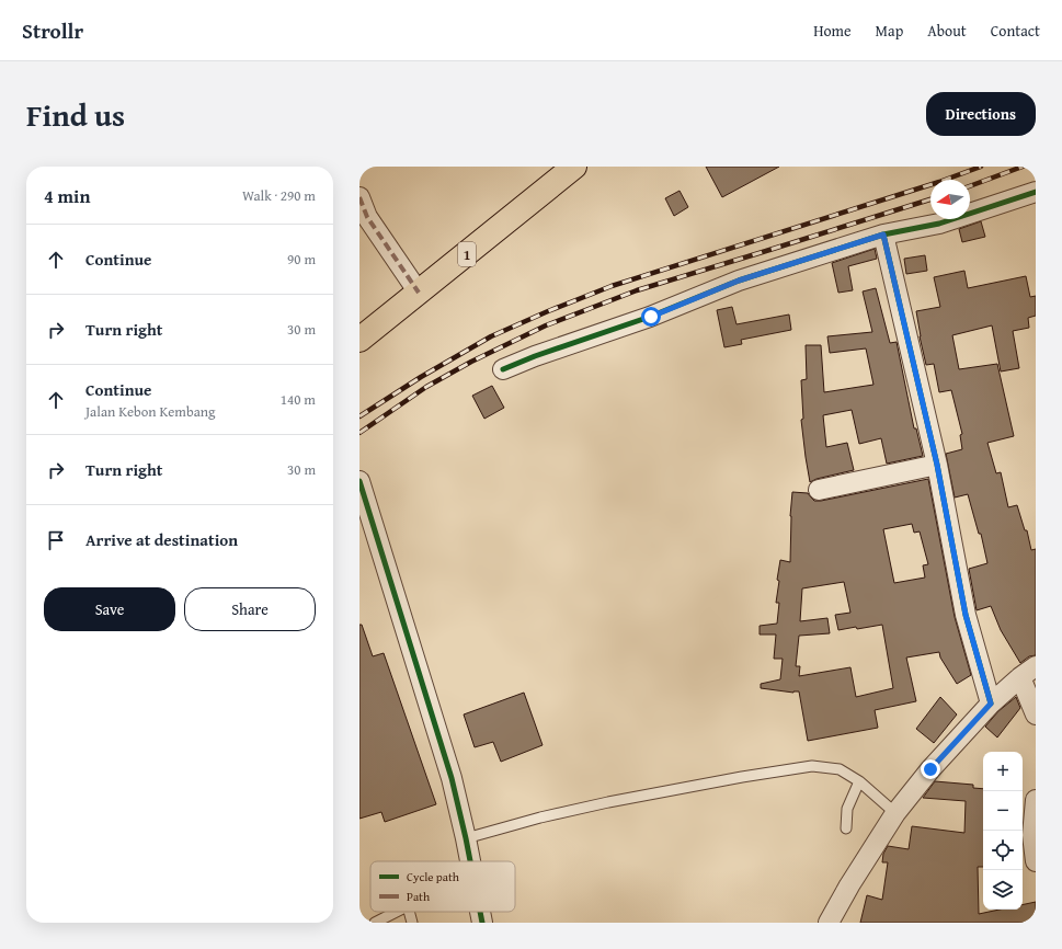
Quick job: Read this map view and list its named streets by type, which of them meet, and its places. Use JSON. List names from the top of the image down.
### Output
{
  "streets": {
    "highway": ["1"]
  },
  "legend": ["Cycle path", "Path"],
  "north": "left",
  "page": {
    "header": "Strollr",
    "nav": [
      "Home",
      "Map",
      "About",
      "Contact"
    ],
    "title": "Find us",
    "buttons": [
      "Directions",
      ["Save", "Share"]
    ],
    "heading": ["4 min", "Walk · 290 m"],
    "list": [
      ["Continue", "90 m"],
      ["Turn right", "30 m"],
      ["Continue", "Jalan Kebon Kembang", "140 m"],
      ["Turn right", "30 m"],
      "Arrive at destination"
    ],
    "map_buttons": ["+", "−"]
  }
}
